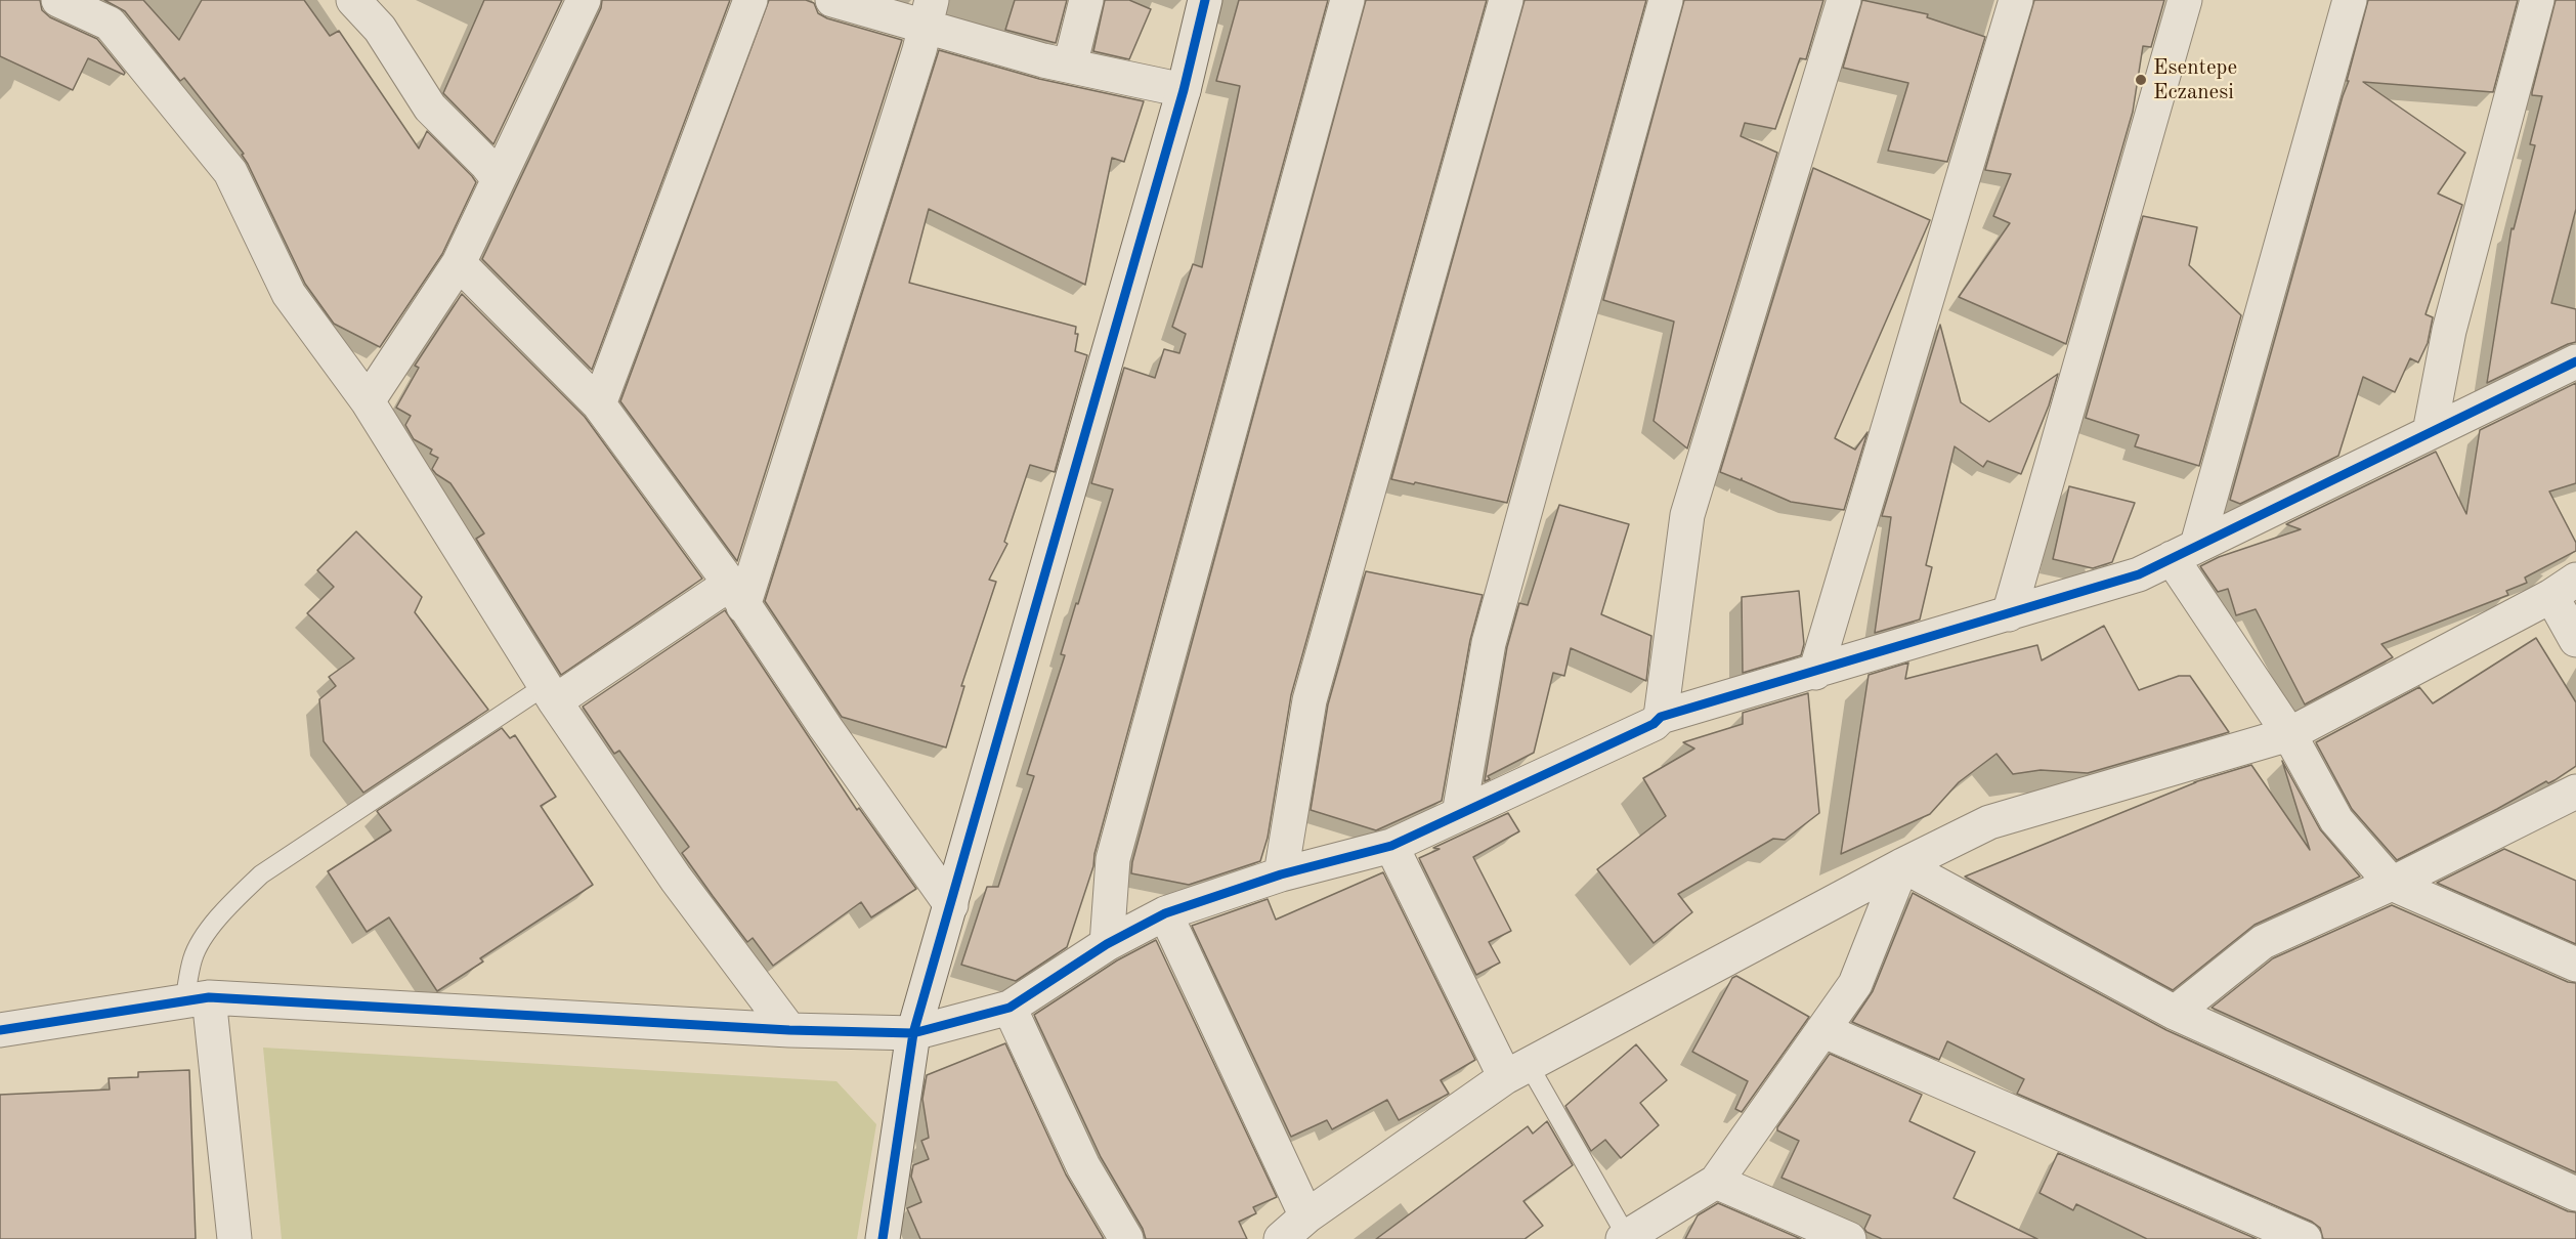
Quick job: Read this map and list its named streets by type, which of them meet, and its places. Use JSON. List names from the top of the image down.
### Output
{
  "places": ["Esentepe Eczanesi"]
}
